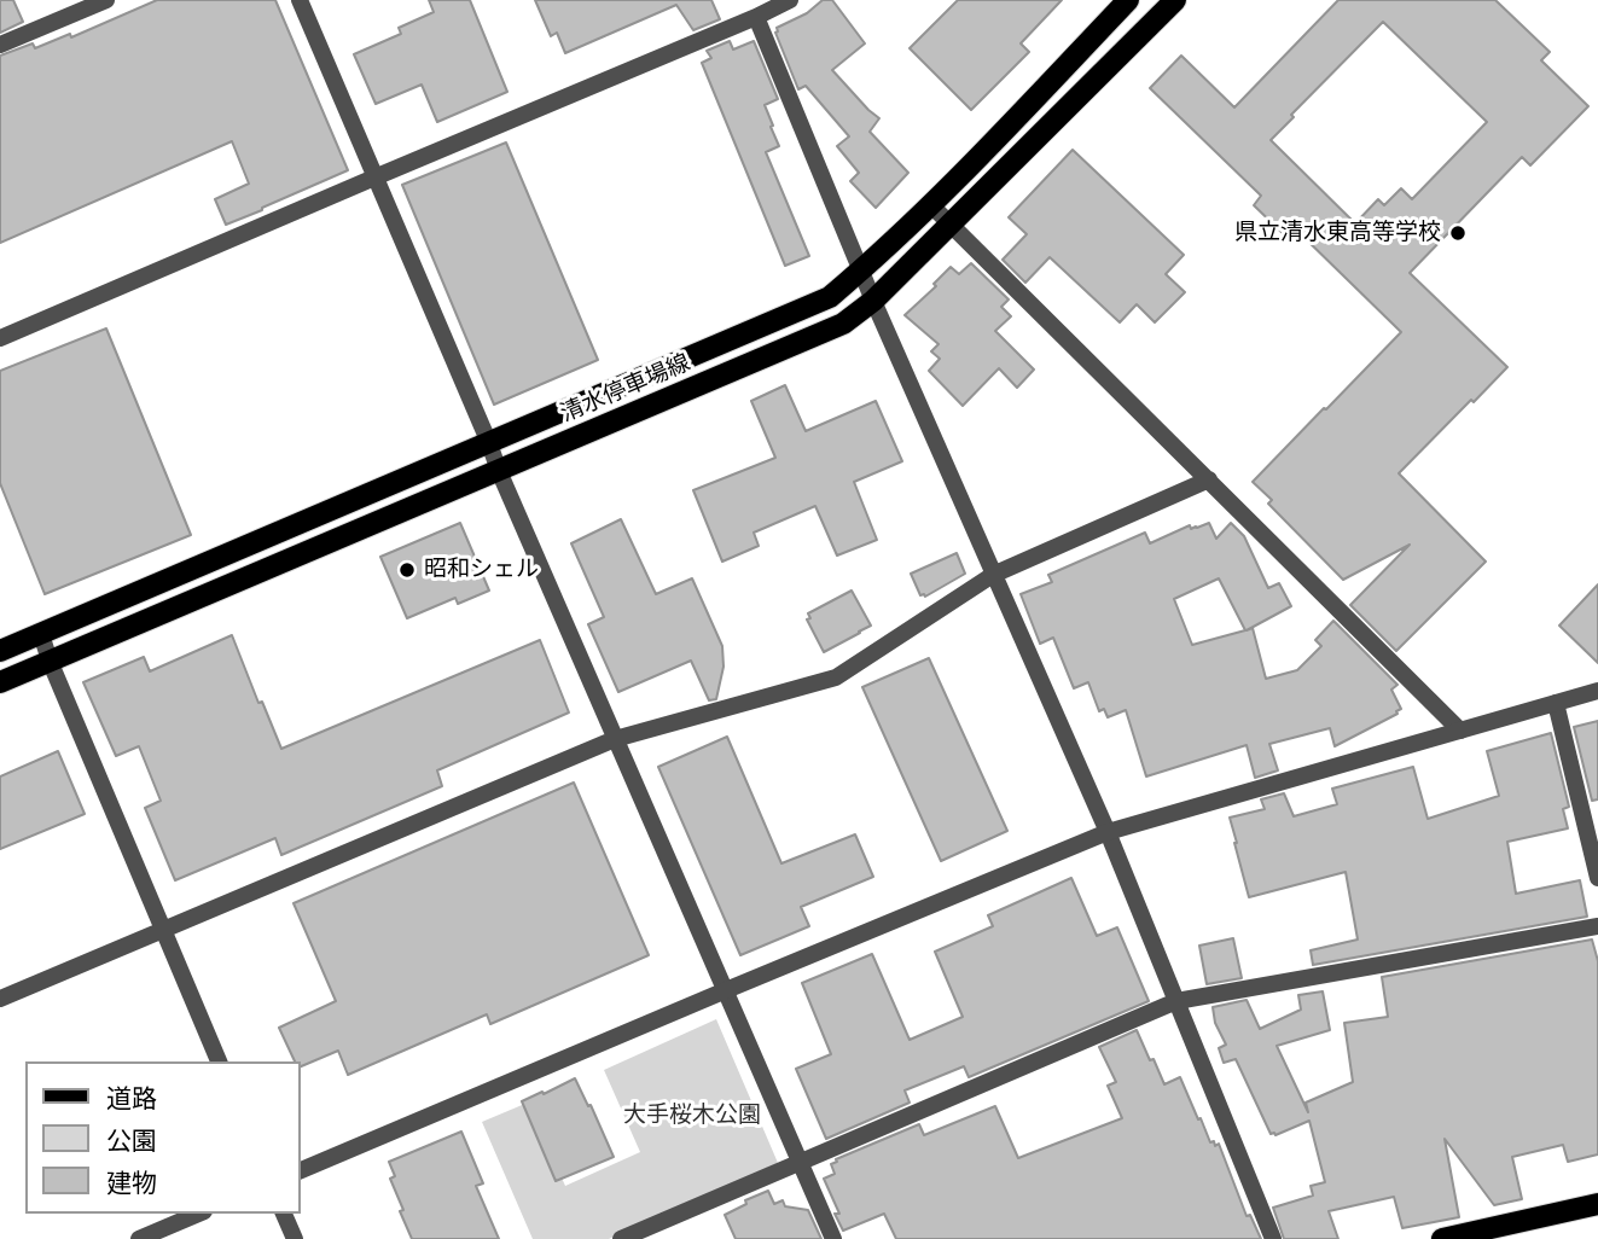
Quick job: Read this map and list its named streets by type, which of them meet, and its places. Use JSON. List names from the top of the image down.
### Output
{
  "streets": {
    "main road": ["清水停車場線"]
  },
  "parks": ["大手桜木公園"],
  "places": ["県立清水東高等学校", "昭和シェル"],
  "legend": ["道路", "公園", "建物"]
}
